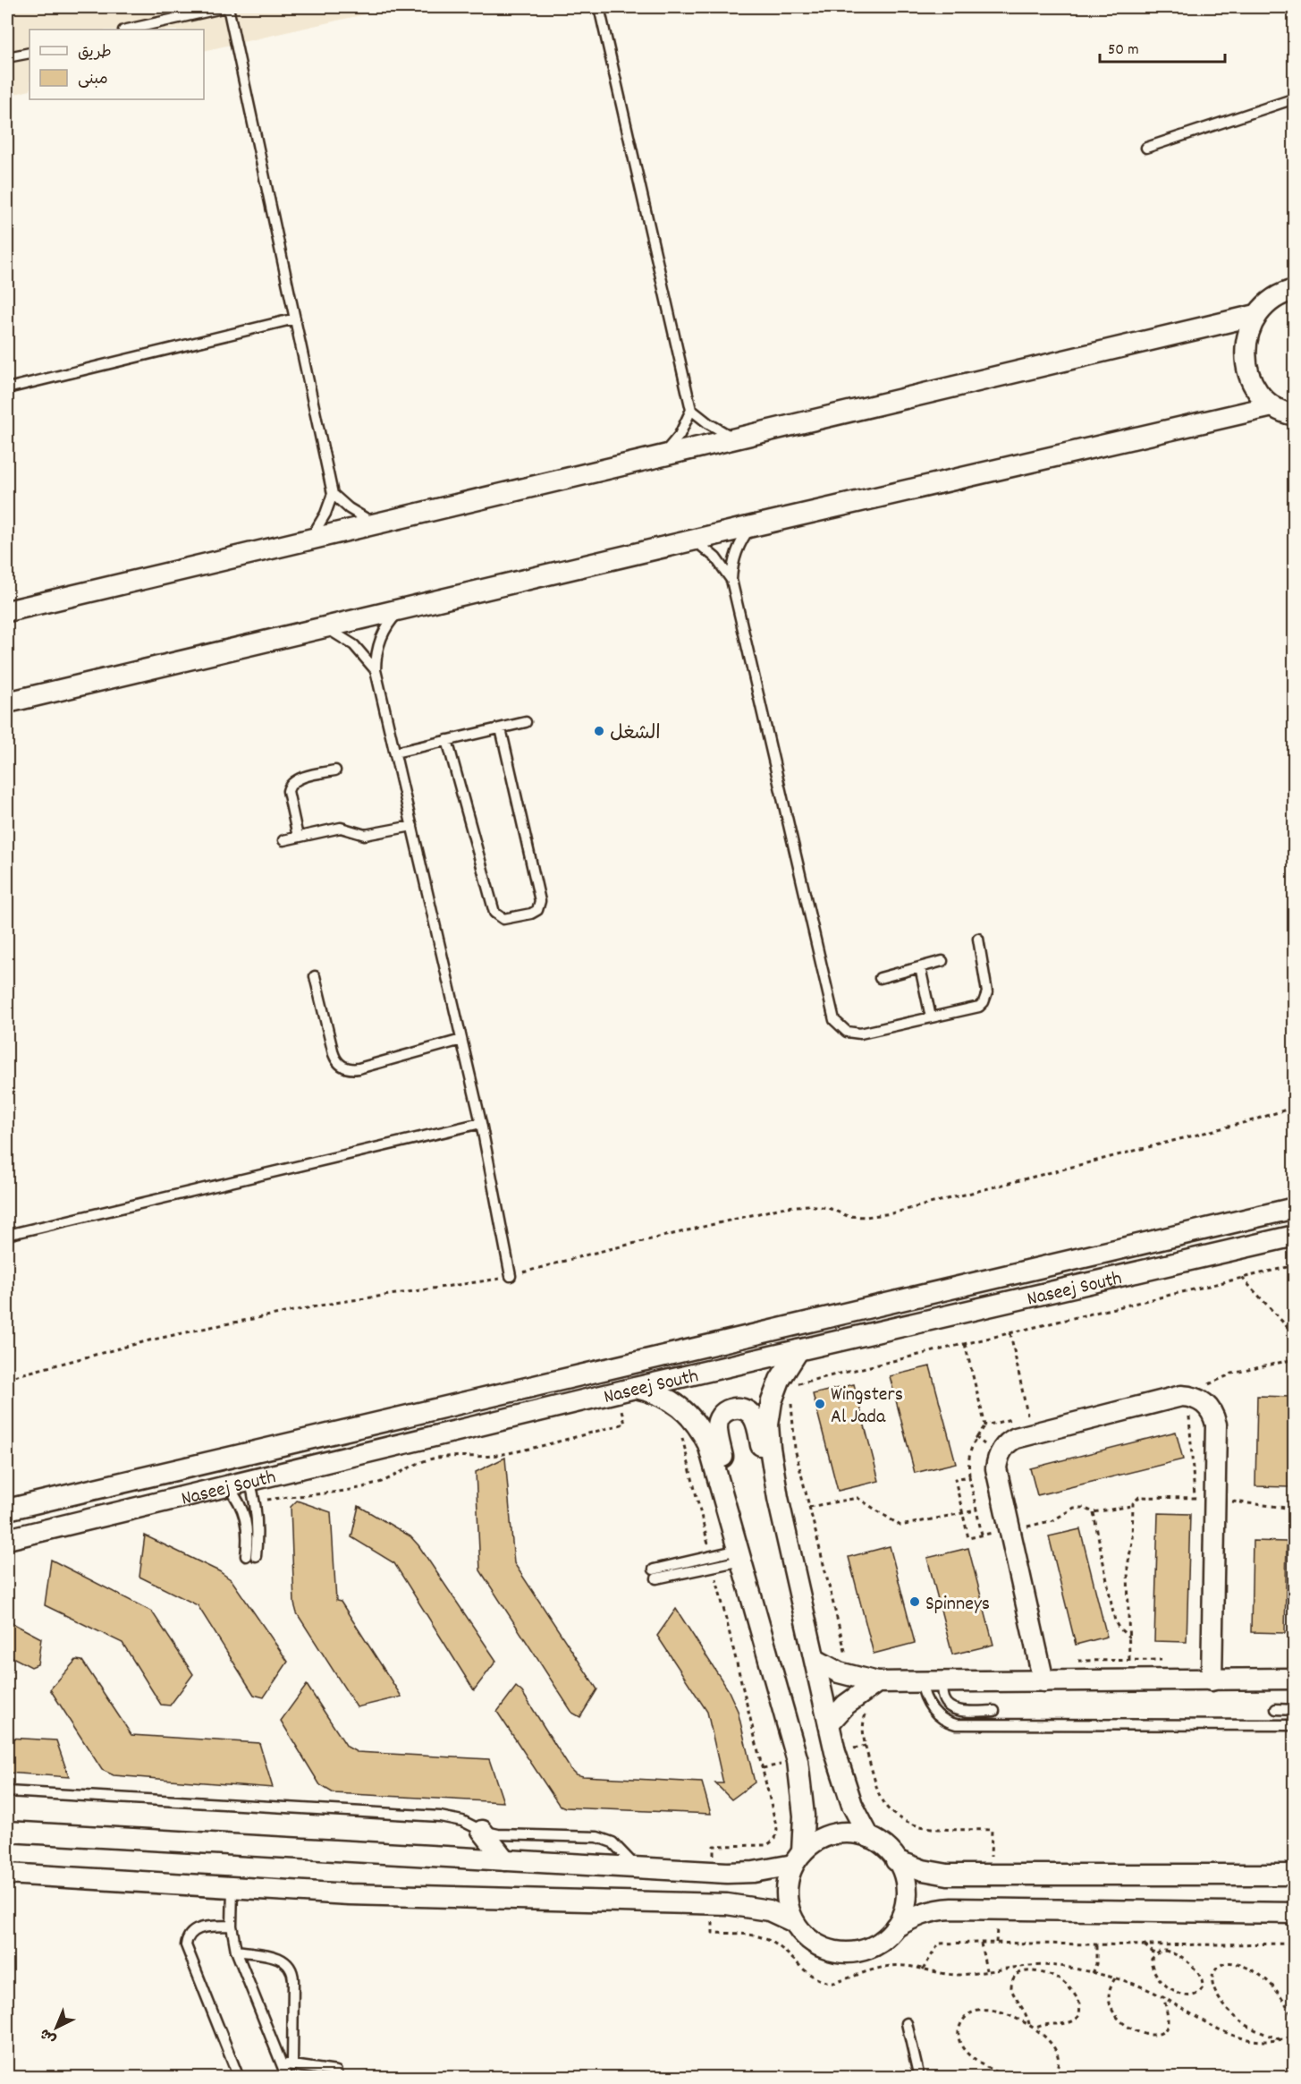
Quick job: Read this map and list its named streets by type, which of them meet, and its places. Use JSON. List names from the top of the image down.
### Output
{
  "streets": {
    "street": ["Naseej South"]
  },
  "places": ["الشغل", "Wingsters Al Jada", "Spinneys"],
  "legend": ["طريق", "مبنى"],
  "scale_bar": "50 m",
  "north": "bottom left"
}
